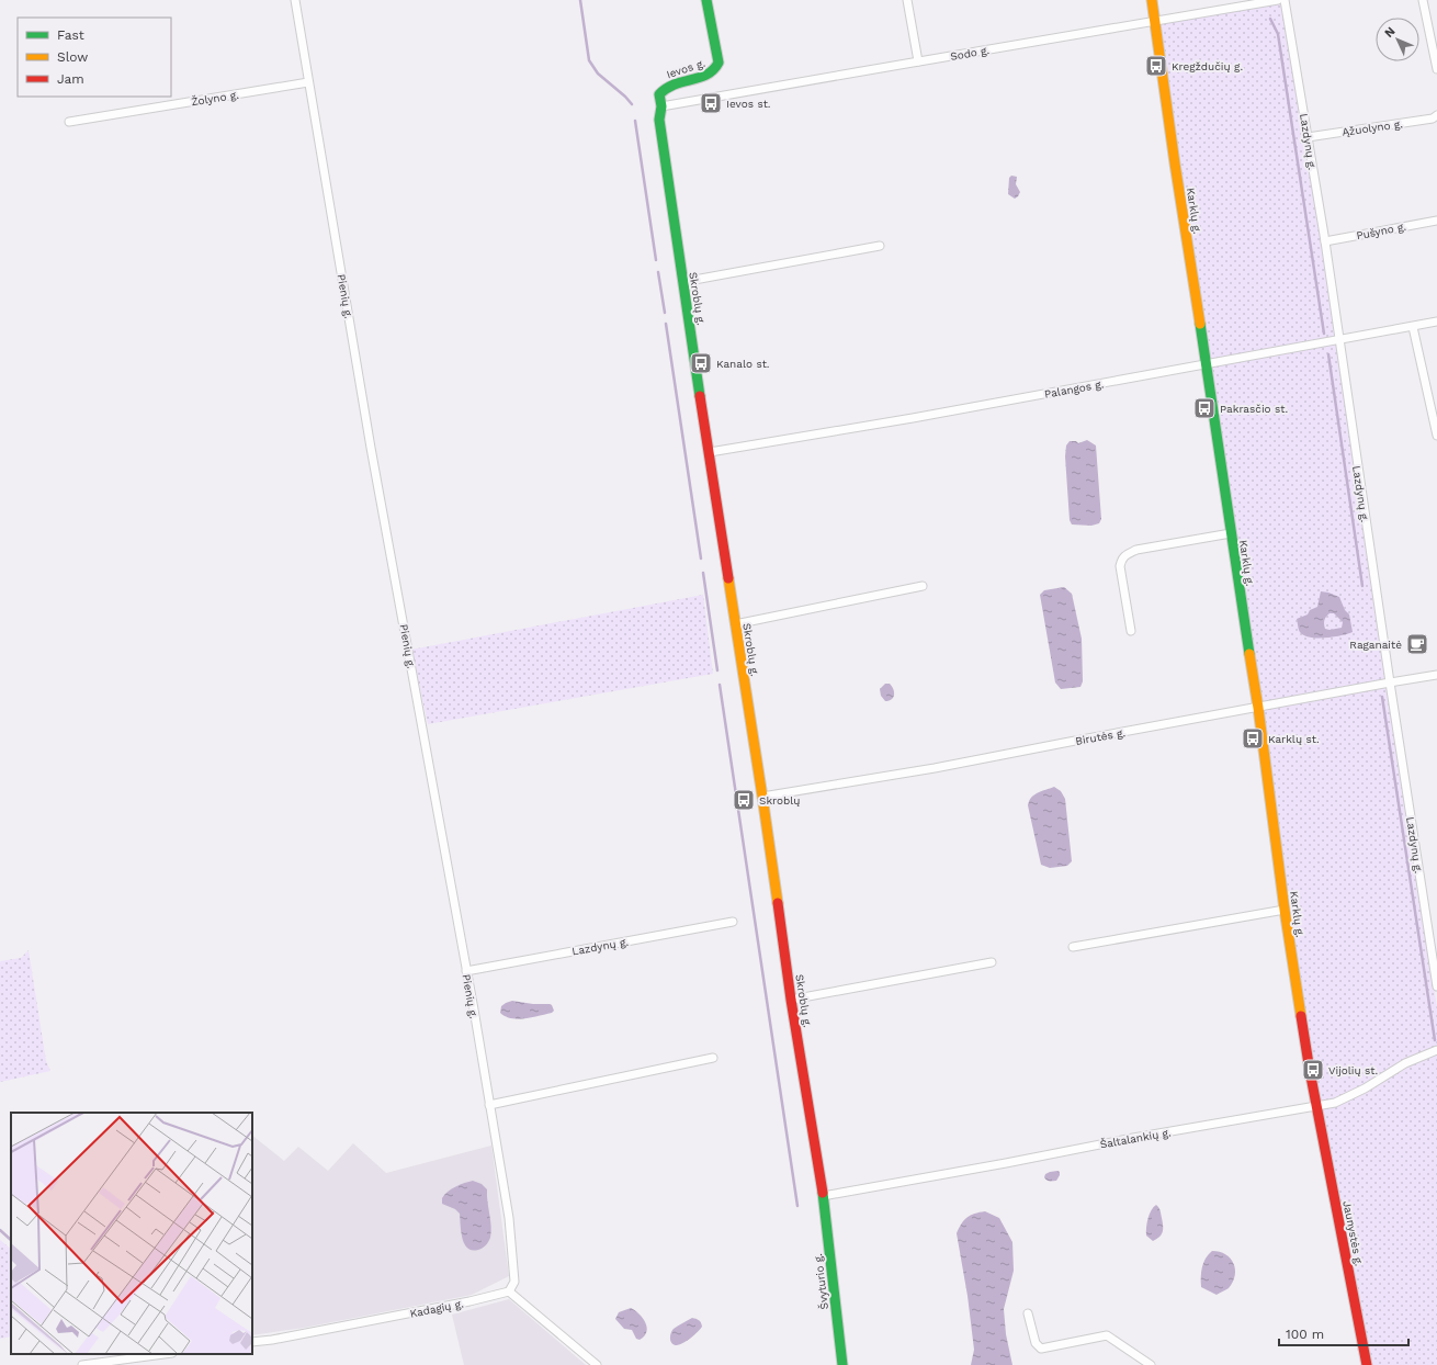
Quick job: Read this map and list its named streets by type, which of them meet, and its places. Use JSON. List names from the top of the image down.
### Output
{
  "streets": {
    "street": [
      "Sodo g.",
      "Ievos g.",
      "Žolyno g.",
      "Ąžuolyno g.",
      "Lazdynų g.",
      "Karklų g.",
      "Pušyno g.",
      "Pienių g.",
      "Skroblų g.",
      "Palangos g.",
      "Birutės g.",
      "Šaltalankių g.",
      "Jaunystės g.",
      "Švyturio g.",
      "Kadagių g."
    ]
  },
  "crossings": [
    ["Sodo g.", "Ievos g."],
    ["Sodo g.", "Karklų g."],
    ["Sodo g.", "Skroblų g."],
    ["Ievos g.", "Skroblų g."],
    ["Žolyno g.", "Pienių g."],
    ["Ąžuolyno g.", "Lazdynų g."],
    ["Lazdynų g.", "Pušyno g."],
    ["Lazdynų g.", "Pienių g."],
    ["Lazdynų g.", "Palangos g."],
    ["Lazdynų g.", "Birutės g."],
    ["Karklų g.", "Palangos g."],
    ["Karklų g.", "Birutės g."],
    ["Karklų g.", "Šaltalankių g."],
    ["Karklų g.", "Jaunystės g."],
    ["Pienių g.", "Kadagių g."],
    ["Skroblų g.", "Palangos g."],
    ["Skroblų g.", "Birutės g."],
    ["Skroblų g.", "Šaltalankių g."],
    ["Skroblų g.", "Švyturio g."],
    ["Šaltalankių g.", "Jaunystės g."],
    ["Šaltalankių g.", "Švyturio g."]
  ],
  "places": {
    "bus stop": [
      "Kregždučių g.",
      "Ievos st.",
      "Kanalo st.",
      "Pakrasčio st.",
      "Karklų st.",
      "Skroblų",
      "Vijolių st."
    ],
    "cafe": ["Raganaitė"]
  },
  "legend": ["Fast", "Slow", "Jam"],
  "scale_bar": "100 m",
  "north": "top left"
}
